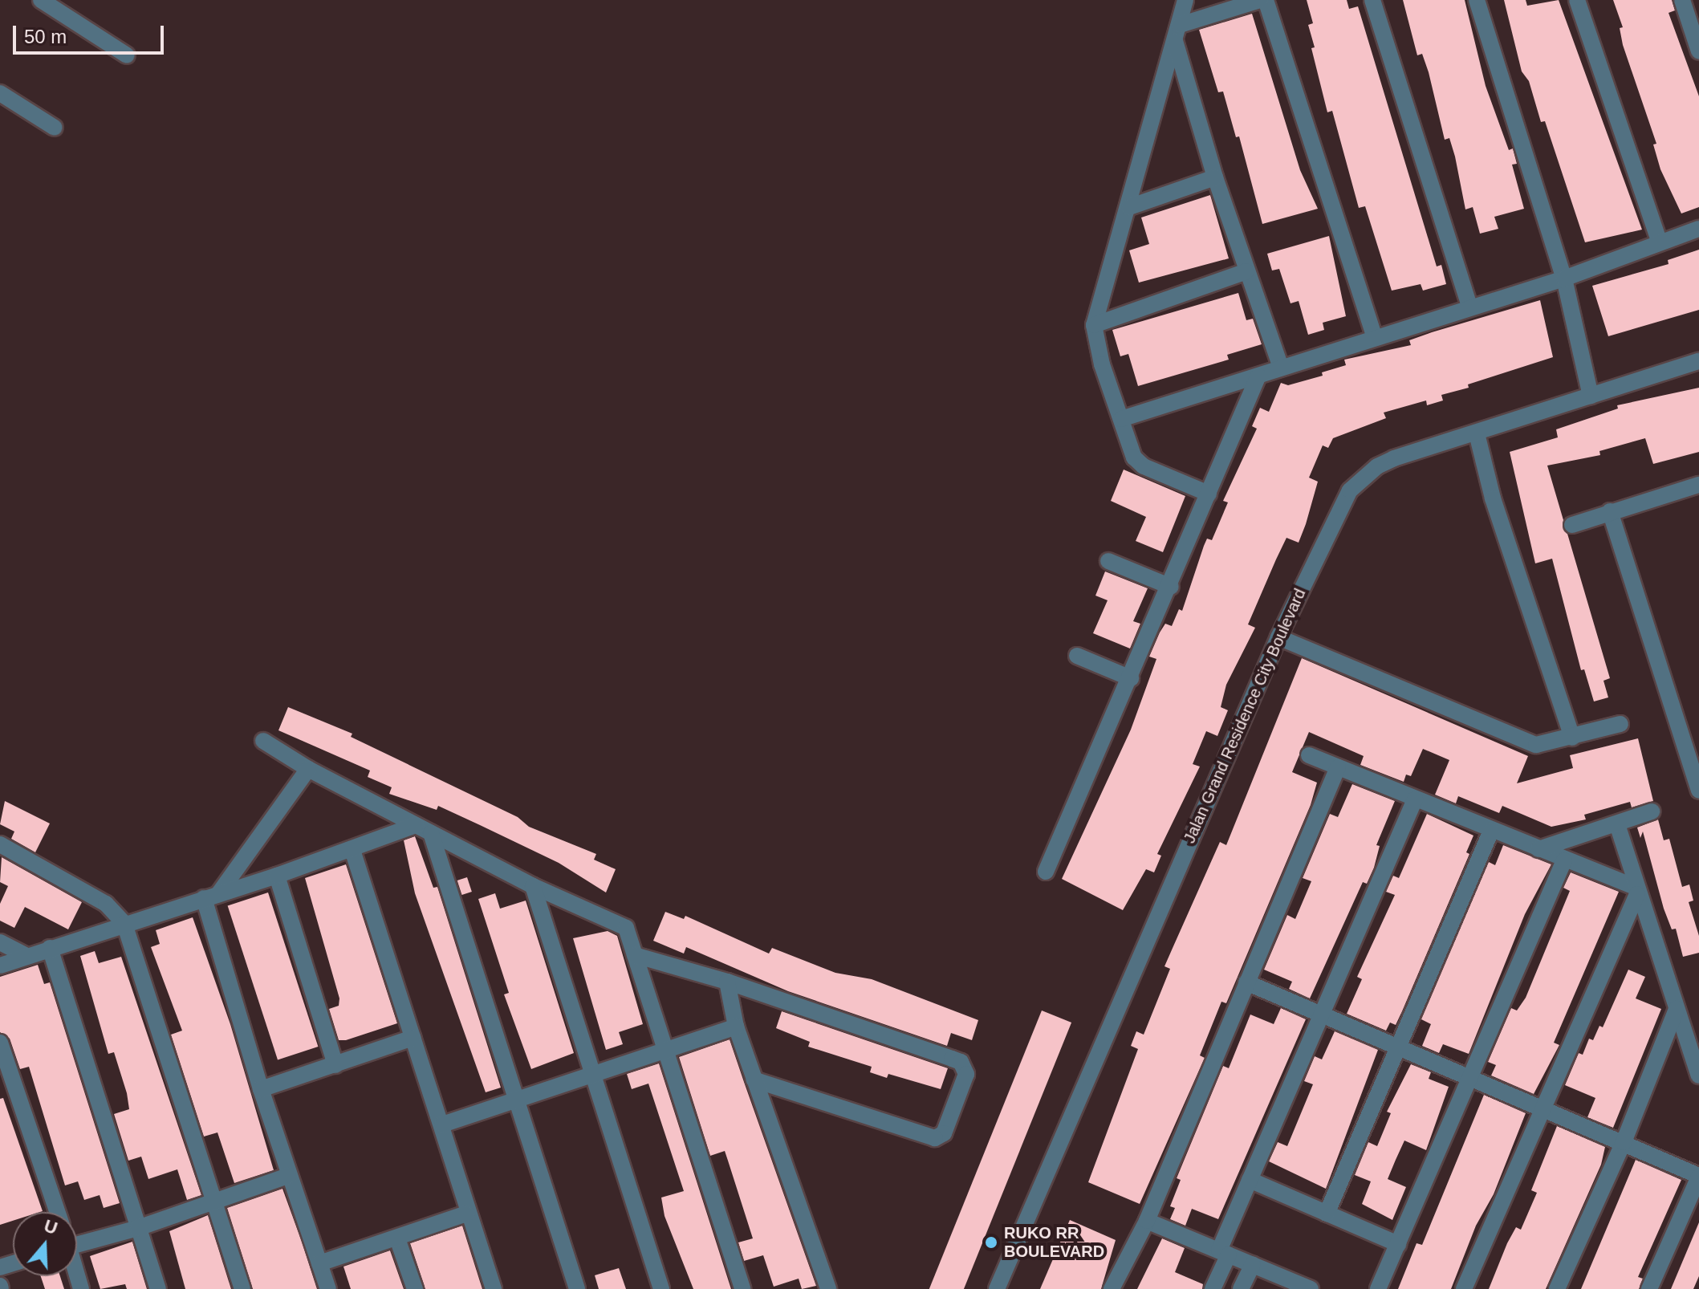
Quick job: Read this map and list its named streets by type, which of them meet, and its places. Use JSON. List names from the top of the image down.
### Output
{
  "streets": {
    "street": ["Jalan Grand Residence City Boulevard"]
  },
  "places": ["RUKO RR BOULEVARD"],
  "scale_bar": "50 m",
  "north": "top"
}
